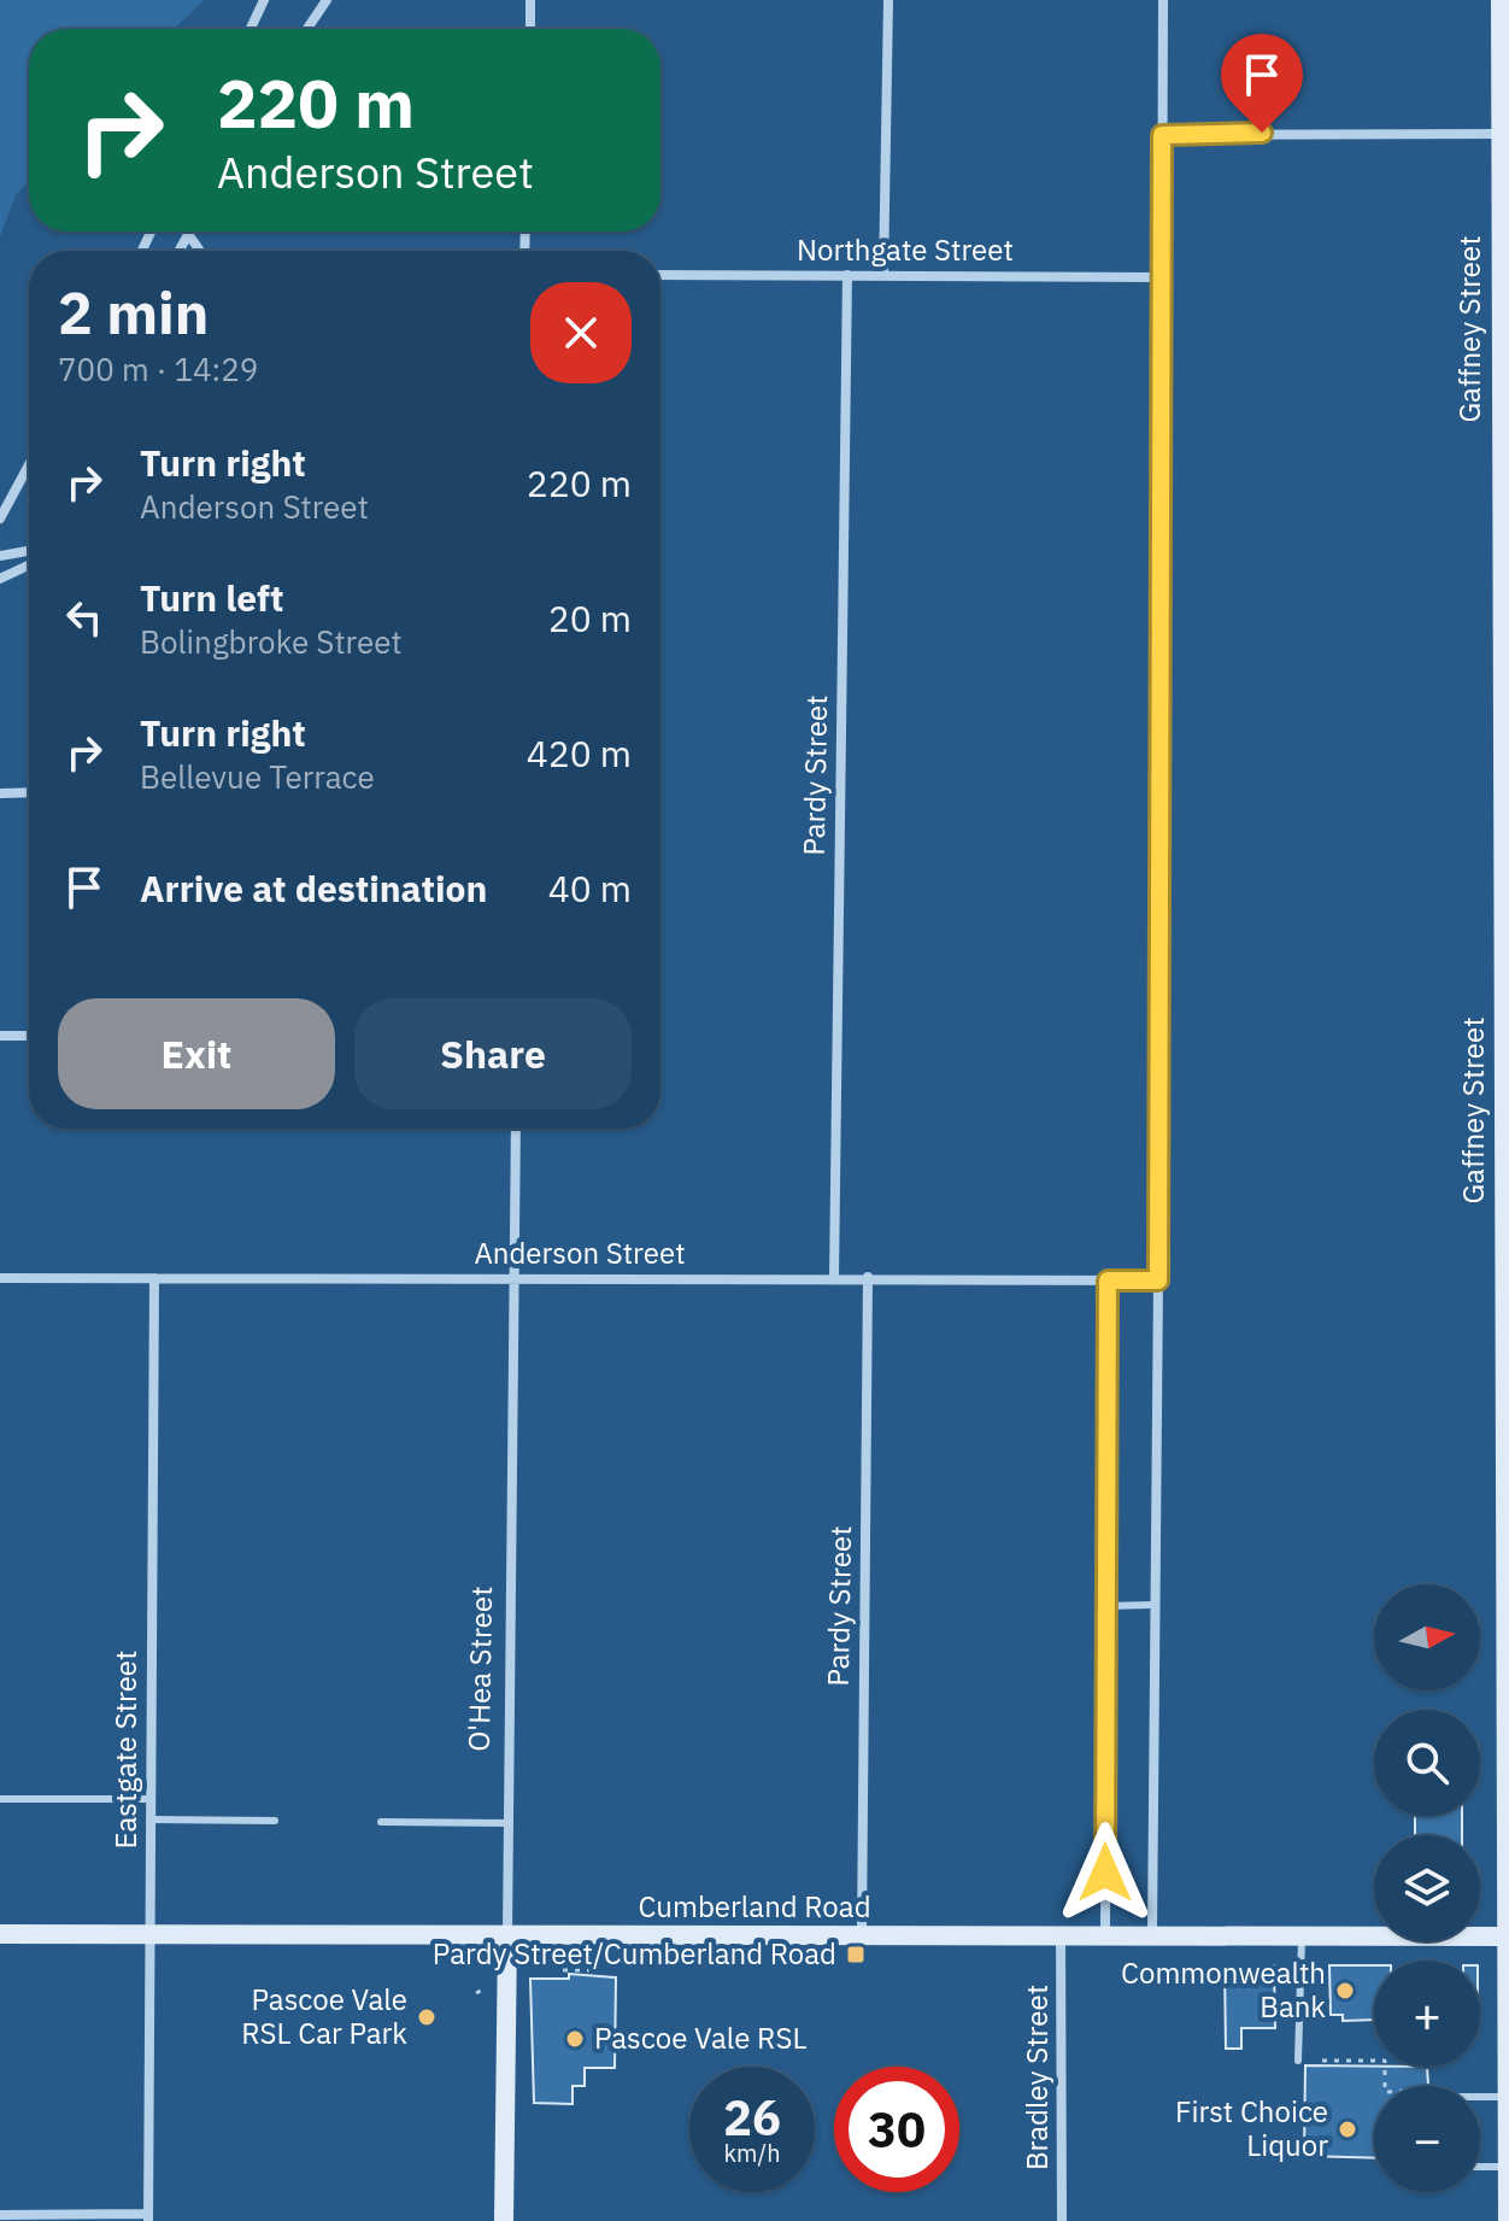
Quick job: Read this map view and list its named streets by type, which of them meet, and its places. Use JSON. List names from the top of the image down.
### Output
{
  "streets": {
    "main road": ["Gaffney Street", "O'Hea Street", "Cumberland Road"],
    "street": [
      "Northgate Street",
      "Pardy Street",
      "Anderson Street",
      "Eastgate Street",
      "Bradley Street"
    ]
  },
  "crossings": [
    ["Northgate Street", "Pardy Street"],
    ["Gaffney Street", "Cumberland Road"],
    ["Pardy Street", "Anderson Street"],
    ["Pardy Street", "Cumberland Road"],
    ["Anderson Street", "O'Hea Street"],
    ["Anderson Street", "Eastgate Street"],
    ["O'Hea Street", "Cumberland Road"],
    ["Eastgate Street", "Cumberland Road"],
    ["Cumberland Road", "Bradley Street"]
  ],
  "places": {
    "transit": ["Pardy Street/Cumberland Road"],
    "other": [
      "Commonwealth Bank",
      "Pascoe Vale RSL Car Park",
      "Pascoe Vale RSL",
      "First Choice Liquor"
    ]
  },
  "north": "right",
  "page": {
    "turn": ["220 m", "Anderson Street"],
    "heading": ["2 min", "700 m · 14:29"],
    "list": [
      {
        "name": "Turn right",
        "note": "Anderson Street",
        "value": "220 m"
      },
      {
        "name": "Turn left",
        "note": "Bolingbroke Street",
        "value": "20 m"
      },
      {
        "name": "Turn right",
        "note": "Bellevue Terrace",
        "value": "420 m"
      },
      {
        "name": "Arrive at destination",
        "value": "40 m"
      }
    ],
    "buttons": ["Exit", "Share"],
    "map_buttons": ["+", "−"],
    "speed": "26 km/h",
    "limit": "30"
  }
}
